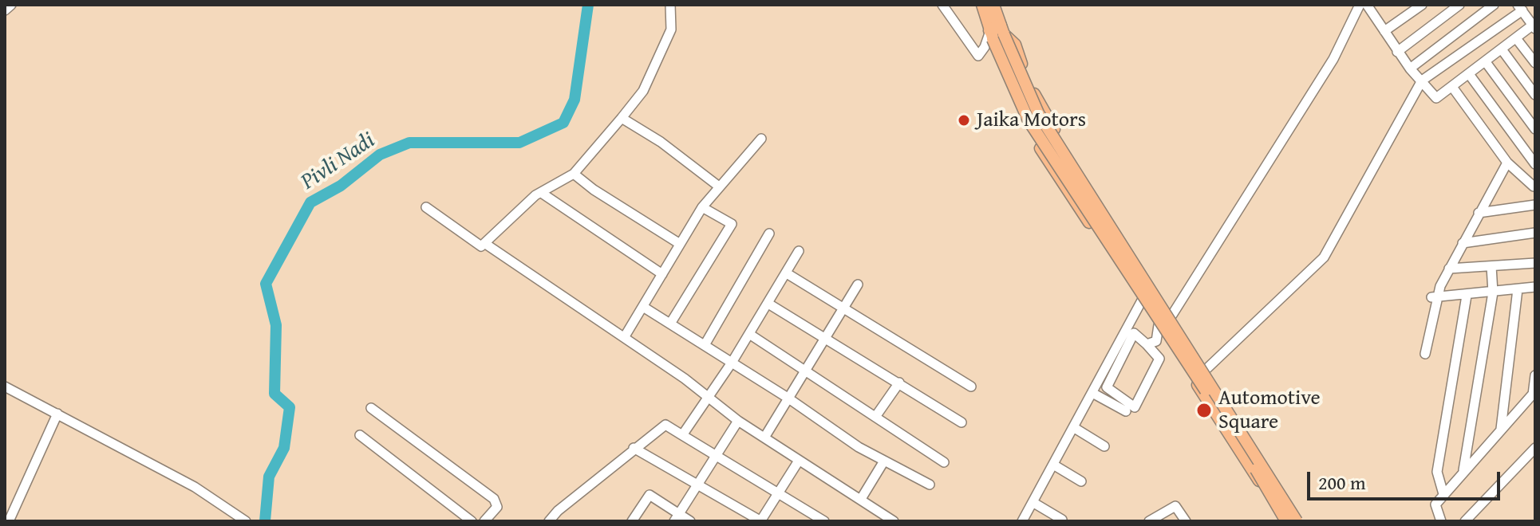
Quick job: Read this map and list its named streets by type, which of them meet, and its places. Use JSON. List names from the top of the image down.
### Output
{
  "water": ["Pivli Nadi"],
  "places": ["Jaika Motors", "Automotive Square"],
  "scale_bar": "200 m"
}
